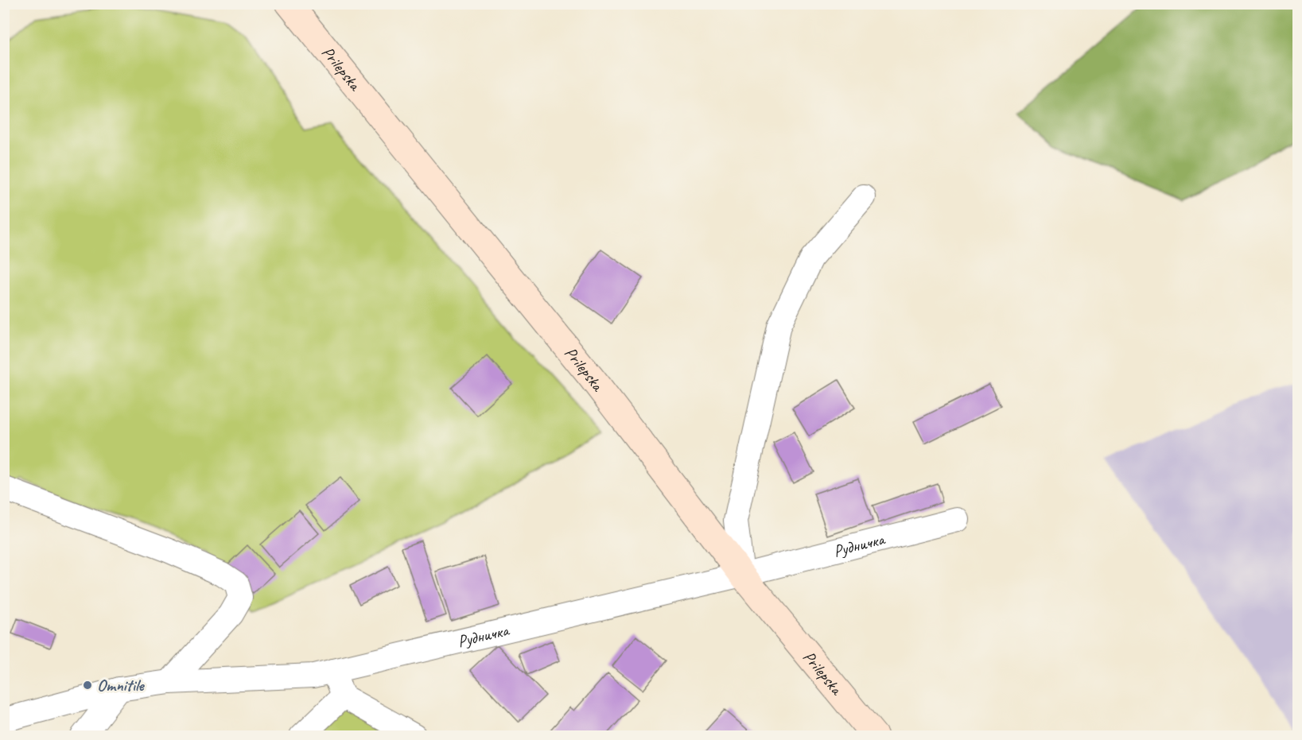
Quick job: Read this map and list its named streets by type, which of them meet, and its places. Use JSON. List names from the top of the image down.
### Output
{
  "streets": {
    "main road": ["Prilepska"],
    "street": ["Рудничка"]
  },
  "crossings": [
    ["Prilepska", "Рудничка"]
  ],
  "places": ["Omnitile"]
}
